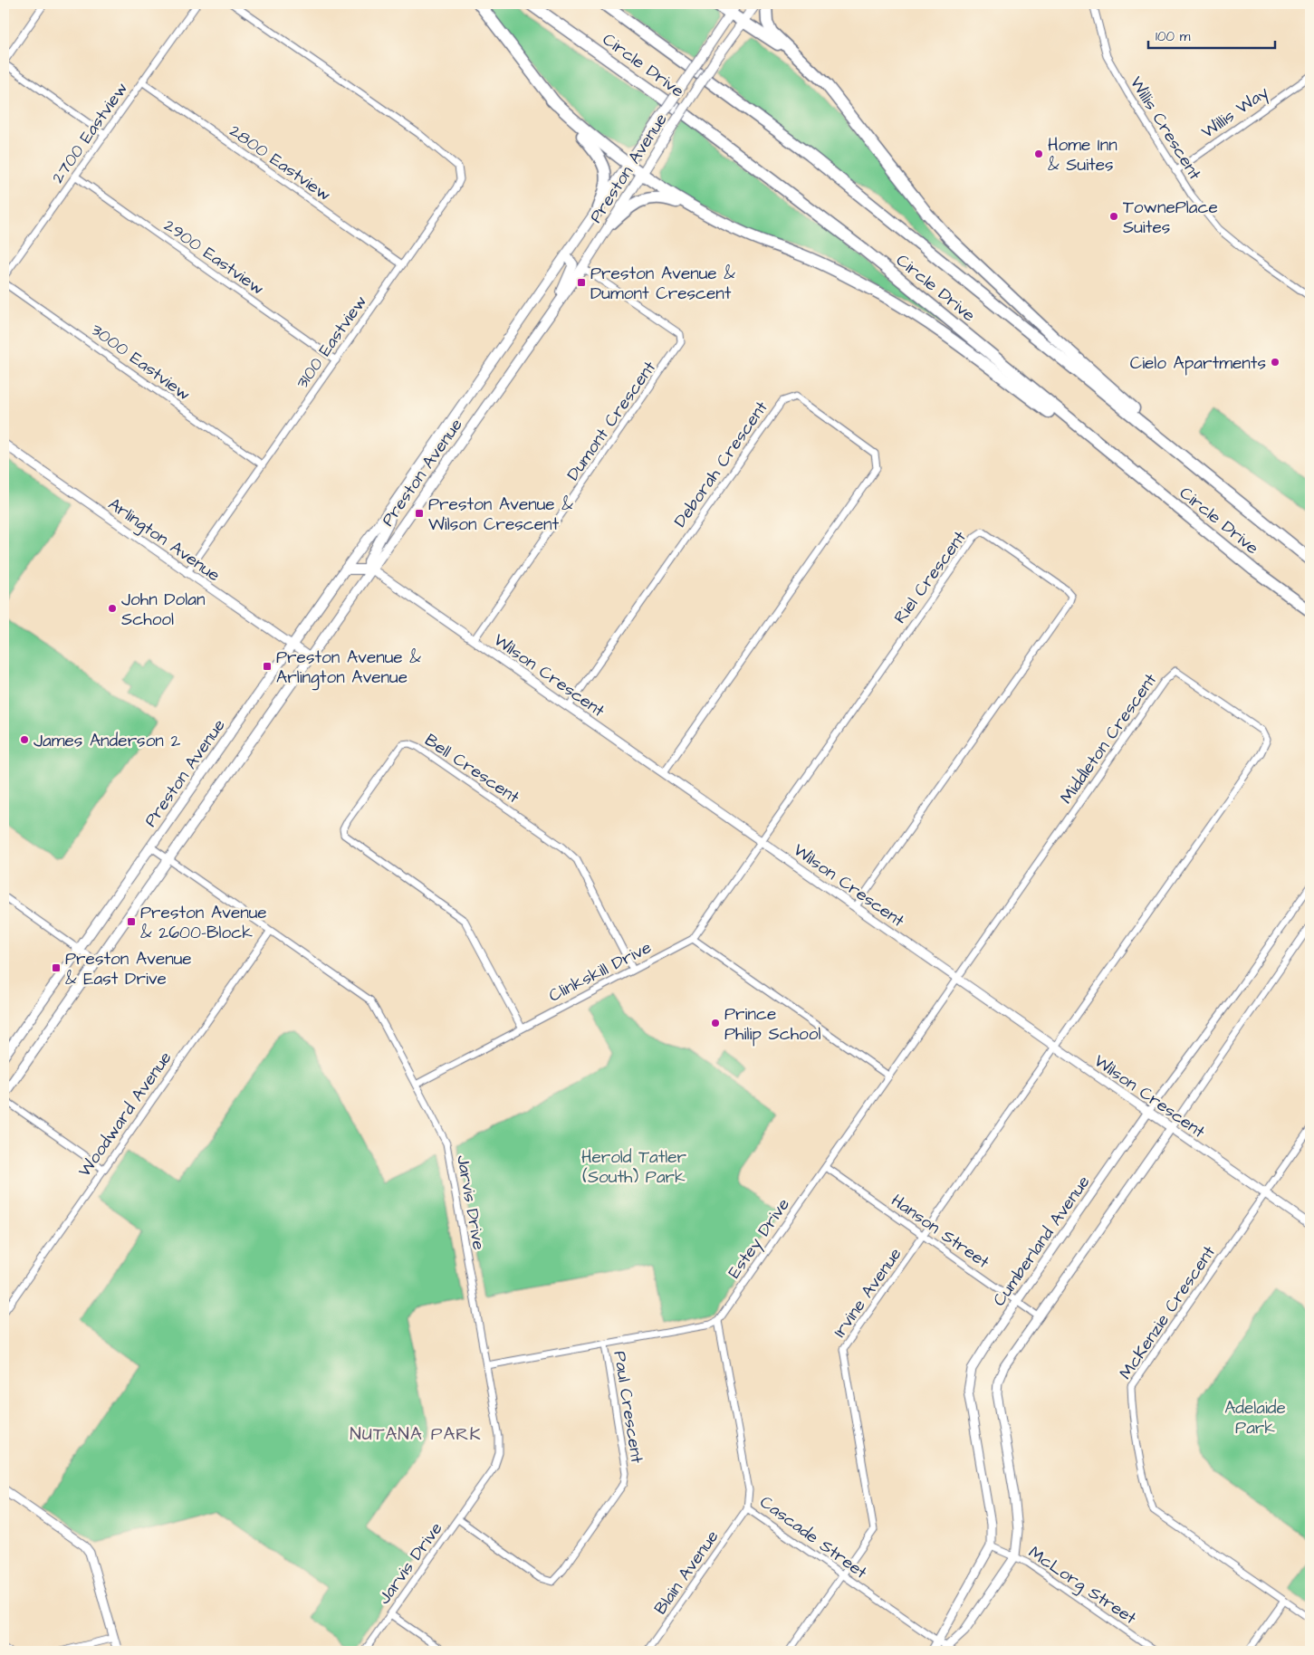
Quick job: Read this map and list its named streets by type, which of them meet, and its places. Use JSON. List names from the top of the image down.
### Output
{
  "streets": {
    "highway": ["Circle Drive"],
    "main road": ["Preston Avenue"],
    "street": [
      "Willis Way",
      "Willis Crescent",
      "2700 Eastview",
      "2800 Eastview",
      "2900 Eastview",
      "3100 Eastview",
      "3000 Eastview",
      "Dumont Crescent",
      "Deborah Crescent",
      "Arlington Avenue",
      "Riel Crescent",
      "Wilson Crescent",
      "Middleton Crescent",
      "Bell Crescent",
      "Clinkskill Drive",
      "Woodward Avenue",
      "Jarvis Drive",
      "Hanson Street",
      "Estey Drive",
      "Cumberland Avenue",
      "Irvine Avenue",
      "McKenzie Crescent",
      "Paul Crescent",
      "Cascade Street",
      "Blain Avenue",
      "McLorg Street"
    ]
  },
  "crossings": [
    ["Willis Way", "Willis Crescent"],
    ["2700 Eastview", "2800 Eastview"],
    ["2700 Eastview", "2900 Eastview"],
    ["2800 Eastview", "3100 Eastview"],
    ["Preston Avenue", "Dumont Crescent"],
    ["Preston Avenue", "Arlington Avenue"],
    ["Preston Avenue", "Wilson Crescent"],
    ["Preston Avenue", "Jarvis Drive"],
    ["2900 Eastview", "3100 Eastview"],
    ["3100 Eastview", "3000 Eastview"],
    ["3100 Eastview", "Arlington Avenue"],
    ["Dumont Crescent", "Wilson Crescent"],
    ["Deborah Crescent", "Wilson Crescent"],
    ["Riel Crescent", "Wilson Crescent"],
    ["Riel Crescent", "Clinkskill Drive"],
    ["Wilson Crescent", "Middleton Crescent"],
    ["Wilson Crescent", "Clinkskill Drive"],
    ["Wilson Crescent", "Estey Drive"],
    ["Wilson Crescent", "Cumberland Avenue"],
    ["Wilson Crescent", "Irvine Avenue"],
    ["Wilson Crescent", "McKenzie Crescent"],
    ["Middleton Crescent", "Estey Drive"],
    ["Middleton Crescent", "Irvine Avenue"],
    ["Bell Crescent", "Clinkskill Drive"],
    ["Clinkskill Drive", "Jarvis Drive"],
    ["Woodward Avenue", "Jarvis Drive"],
    ["Jarvis Drive", "Paul Crescent"],
    ["Hanson Street", "Estey Drive"],
    ["Hanson Street", "Cumberland Avenue"],
    ["Hanson Street", "Irvine Avenue"],
    ["Estey Drive", "Cascade Street"],
    ["Cumberland Avenue", "McLorg Street"],
    ["Irvine Avenue", "Cascade Street"],
    ["Cascade Street", "Blain Avenue"]
  ],
  "districts": ["NUTANA PARK"],
  "parks": ["Herold Tatler (South) Park", "Adelaide Park"],
  "places": {
    "other": [
      "Home Inn & Suites",
      "TownePlace Suites",
      "Cielo Apartments",
      "John Dolan School",
      "James Anderson 2",
      "Prince Philip School"
    ],
    "transit": [
      "Preston Avenue & Dumont Crescent",
      "Preston Avenue & Wilson Crescent",
      "Preston Avenue & Arlington Avenue",
      "Preston Avenue & 2600-Block",
      "Preston Avenue & East Drive"
    ]
  },
  "scale_bar": "100 m"
}
